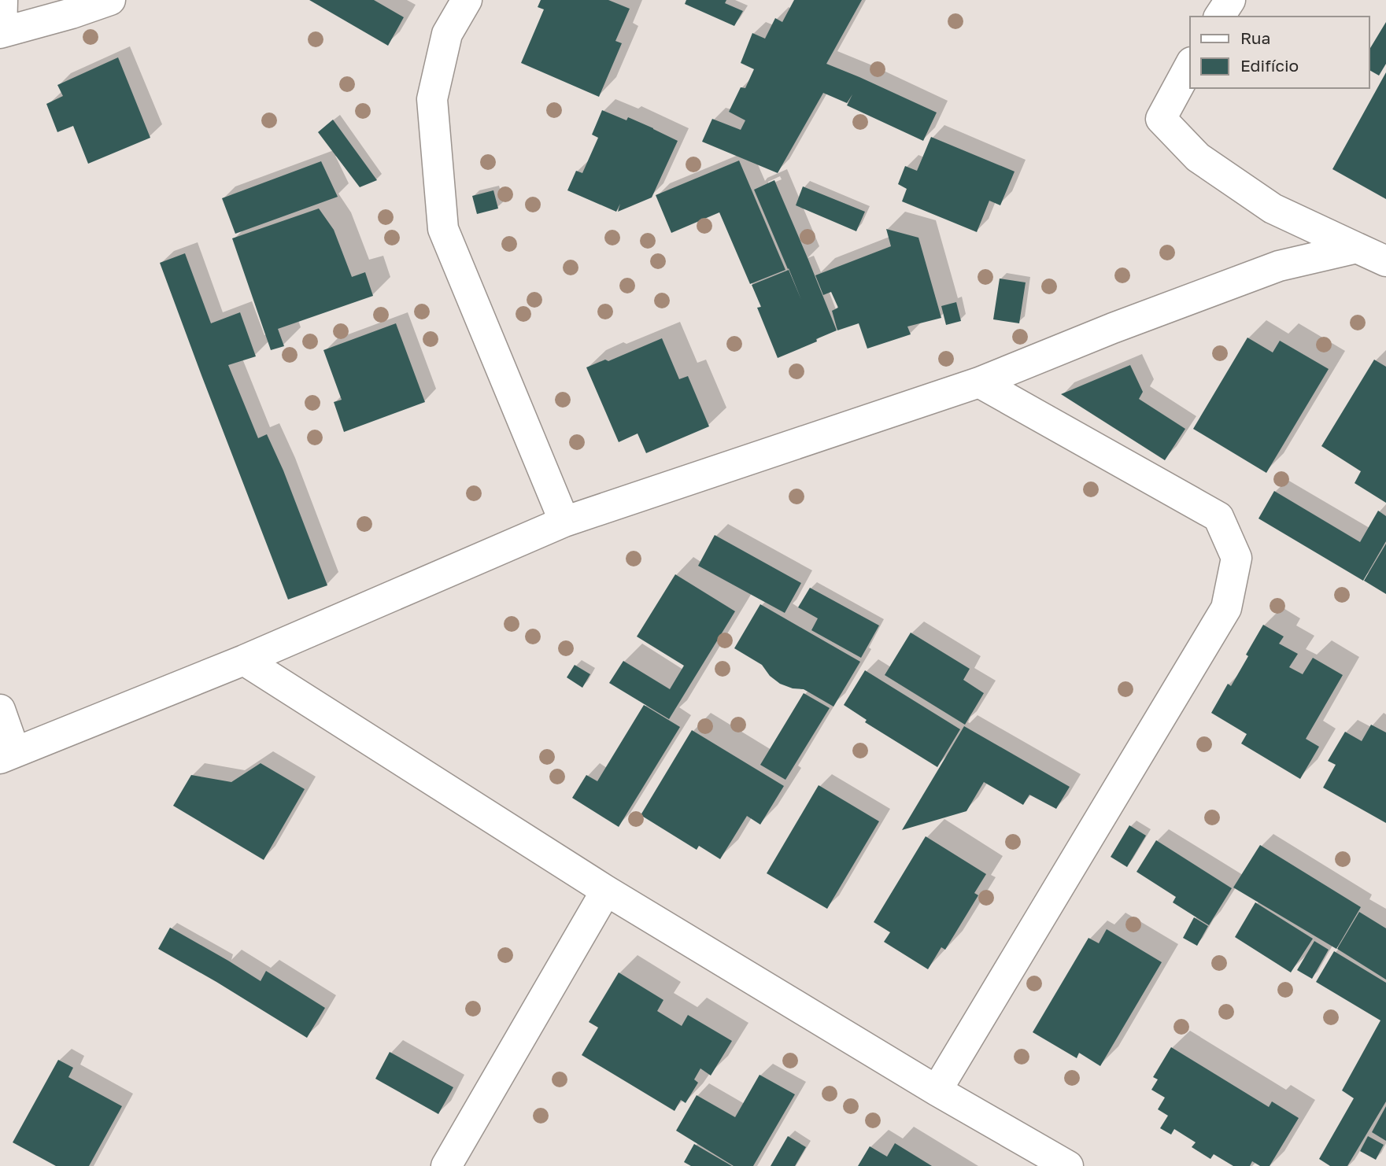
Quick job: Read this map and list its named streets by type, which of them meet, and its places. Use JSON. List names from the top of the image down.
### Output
{
  "legend": ["Rua", "Edifício"]
}
